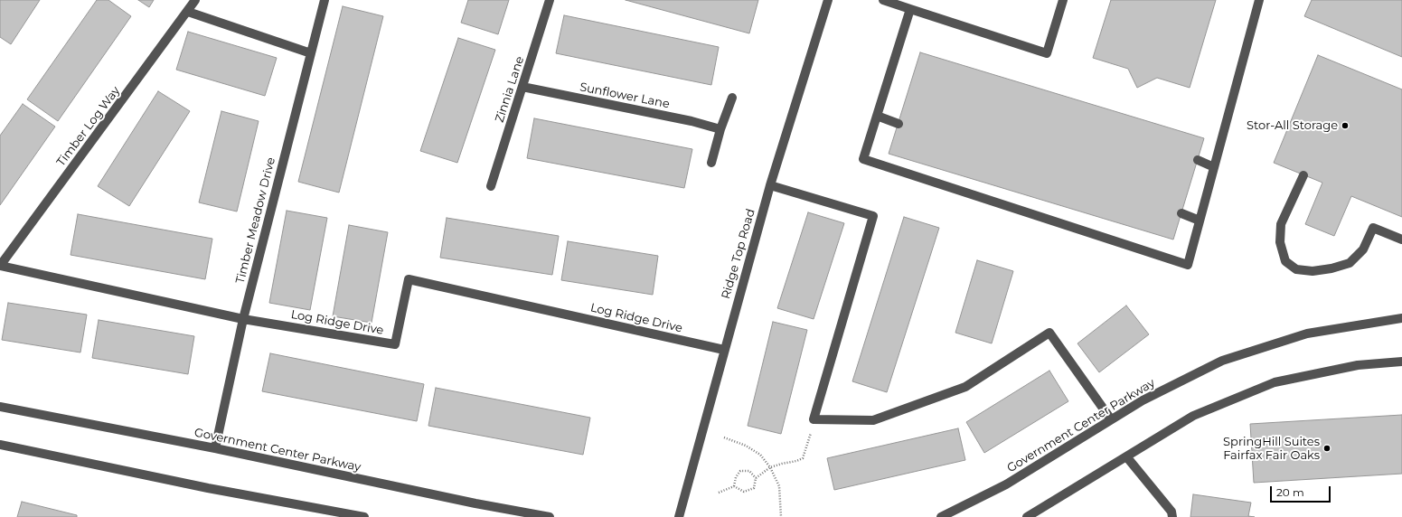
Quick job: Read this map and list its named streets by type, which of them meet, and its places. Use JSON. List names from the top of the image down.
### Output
{
  "streets": {
    "street": [
      "Zinnia Lane",
      "Sunflower Lane",
      "Timber Log Way",
      "Timber Meadow Drive",
      "Ridge Top Road",
      "Log Ridge Drive",
      "Government Center Parkway"
    ]
  },
  "crossings": [
    ["Zinnia Lane", "Sunflower Lane"],
    ["Timber Log Way", "Log Ridge Drive"],
    ["Timber Meadow Drive", "Log Ridge Drive"],
    ["Timber Meadow Drive", "Government Center Parkway"],
    ["Ridge Top Road", "Log Ridge Drive"]
  ],
  "places": ["Stor-All Storage", "SpringHill Suites Fairfax Fair Oaks"],
  "scale_bar": "20 m"
}
